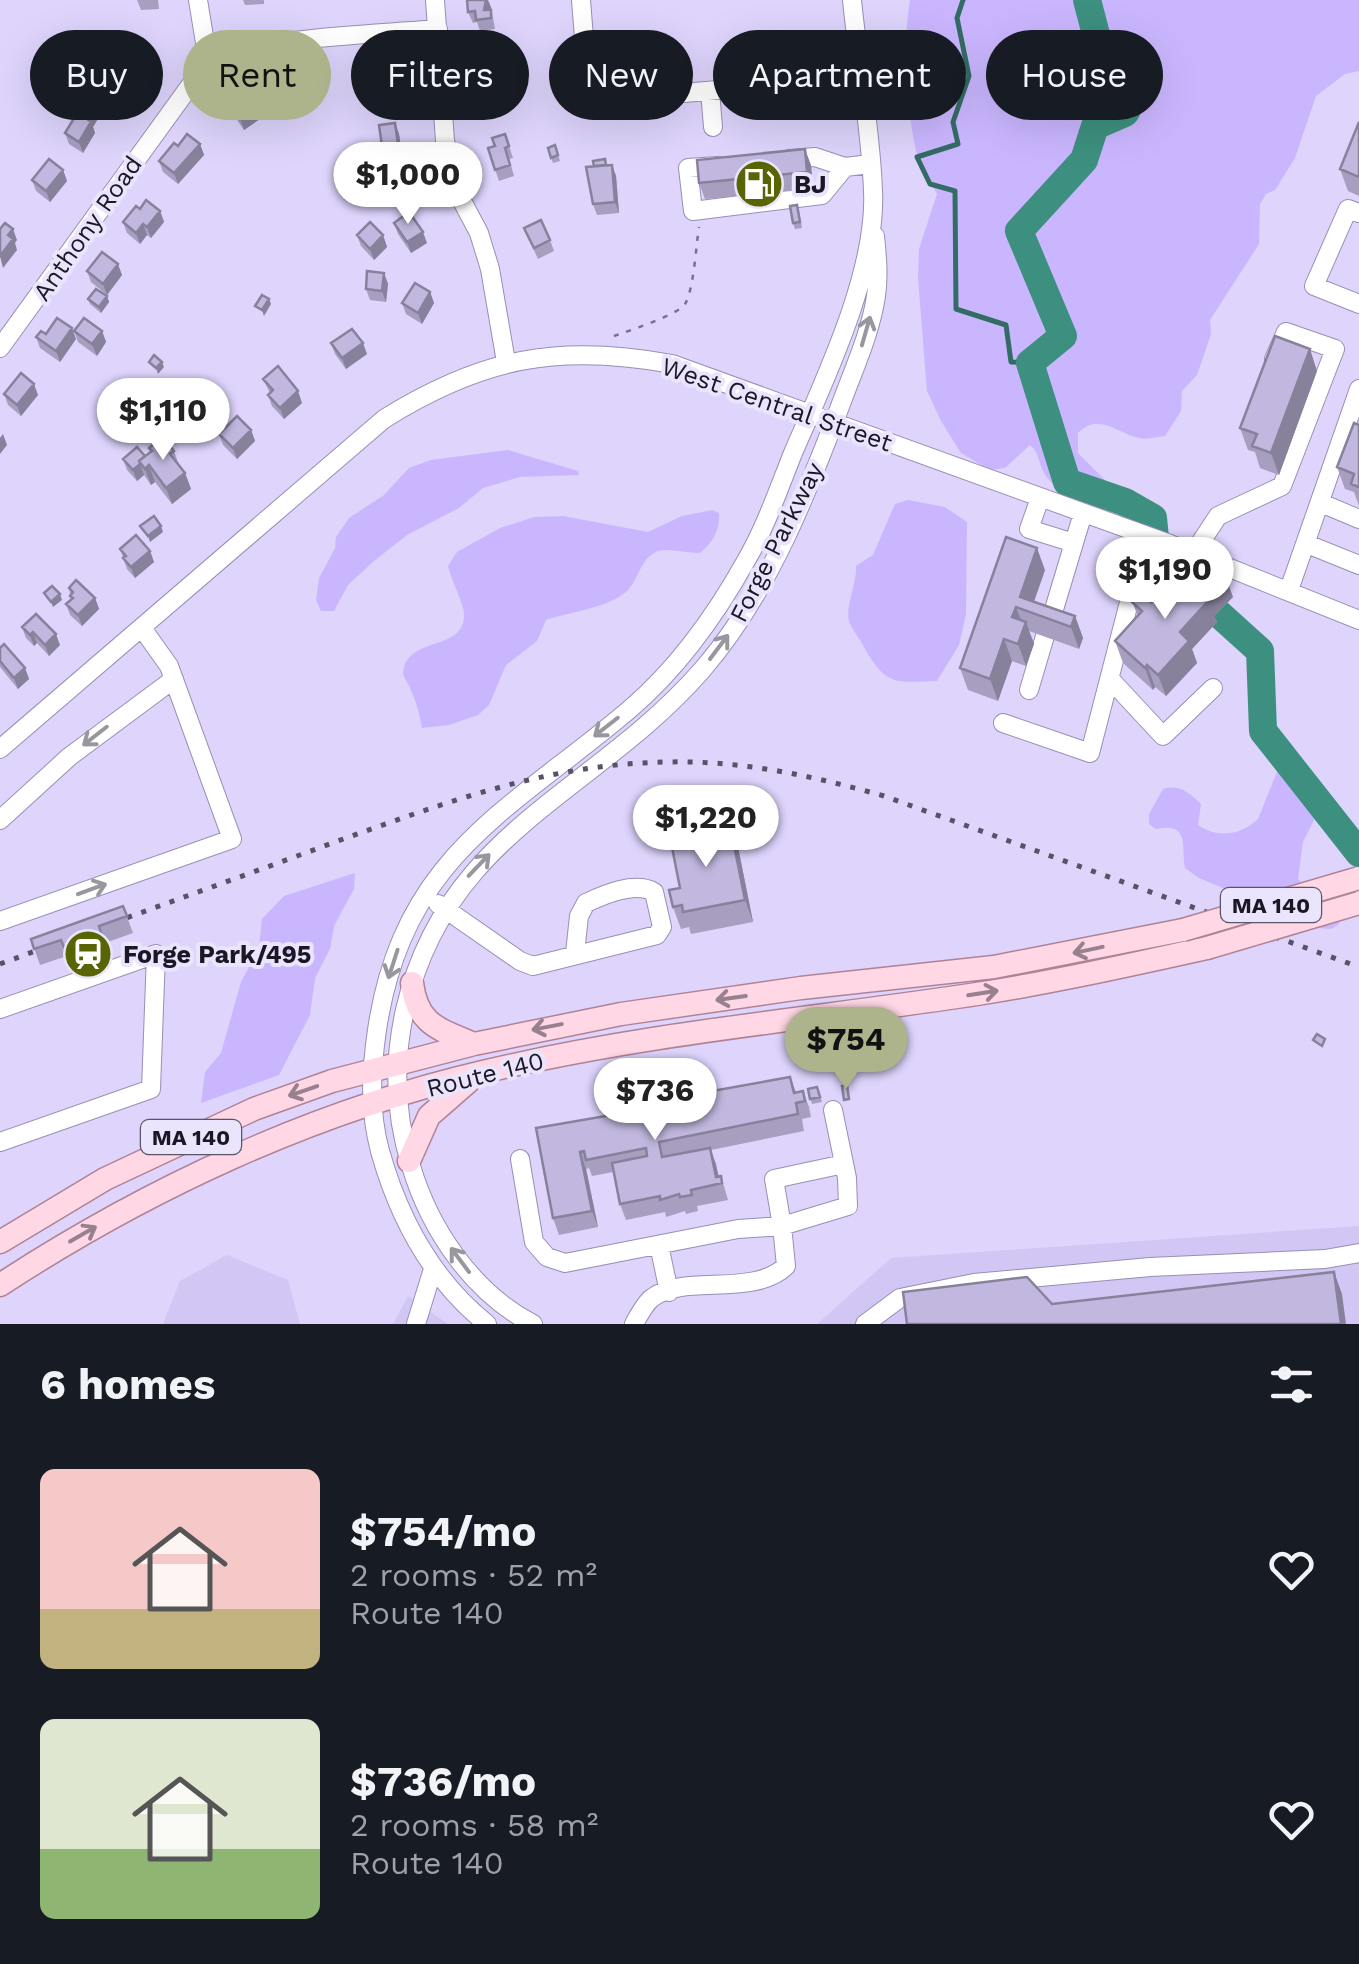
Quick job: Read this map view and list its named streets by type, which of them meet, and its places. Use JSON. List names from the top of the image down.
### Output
{
  "streets": {
    "main road": ["MA 140", "Route 140"],
    "street": ["Anthony Road", "West Central Street", "Forge Parkway"]
  },
  "crossings": [
    ["West Central Street", "Forge Parkway"],
    ["Forge Parkway", "Route 140"]
  ],
  "places": {
    "fuel station": ["BJ"],
    "station": ["Forge Park/495"]
  },
  "page": {
    "chip": [
      "Buy",
      "Rent",
      "Filters",
      "New",
      "Apartment",
      "House"
    ],
    "price": [
      "$1,000",
      "$1,110",
      "$1,190",
      "$1,220",
      "$754",
      "$736"
    ],
    "heading": "6 homes",
    "list": [
      {
        "name": "$754/mo",
        "note": "2 rooms · 52 m² · Route 140"
      },
      {
        "name": "$736/mo",
        "note": "2 rooms · 58 m² · Route 140"
      }
    ]
  }
}
